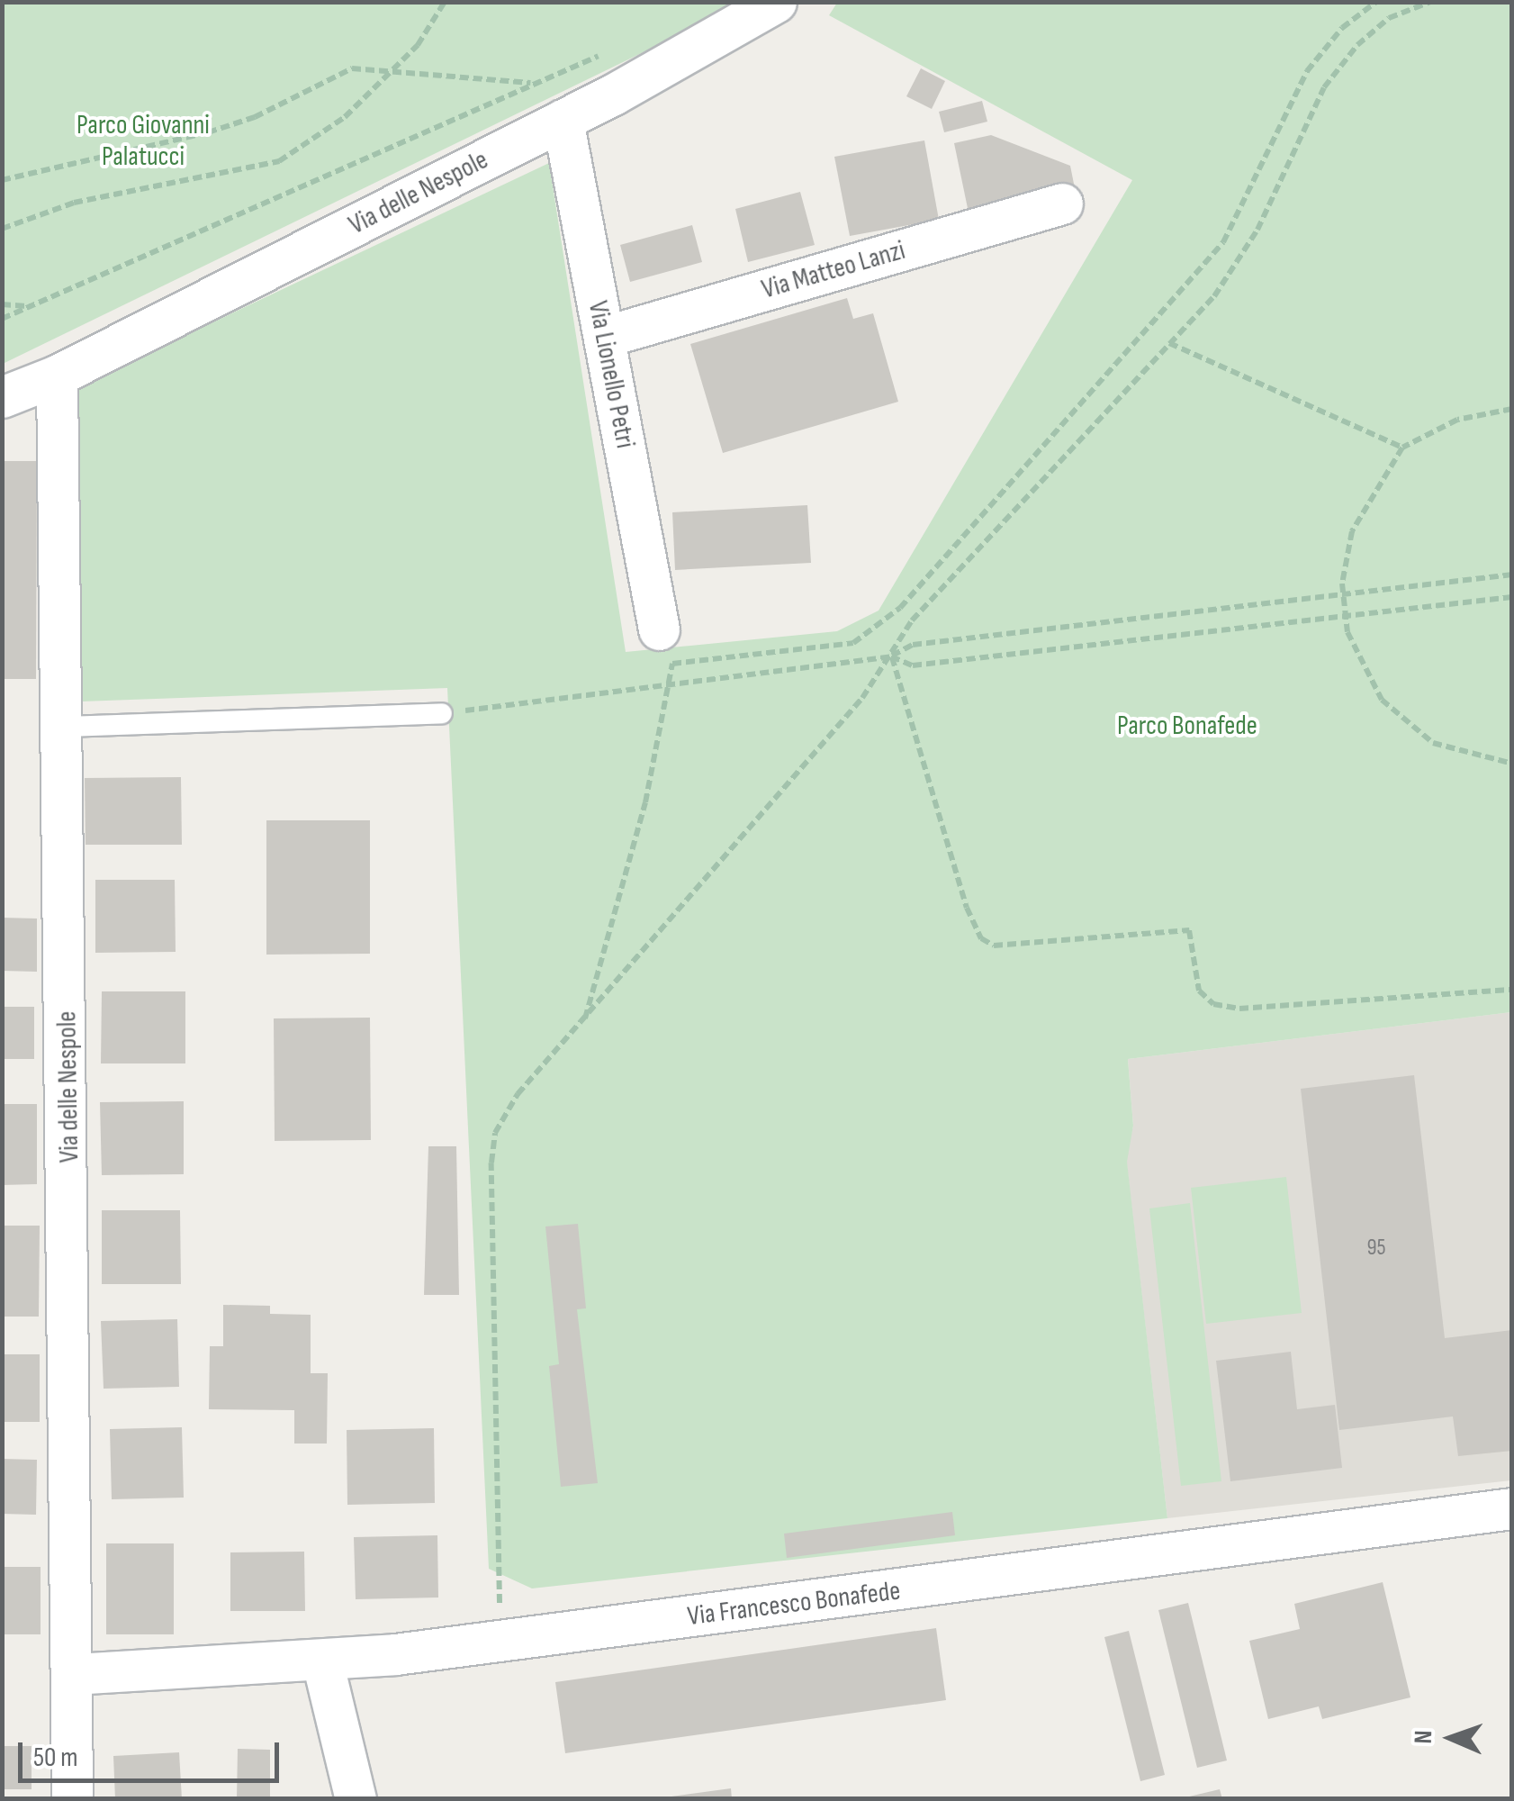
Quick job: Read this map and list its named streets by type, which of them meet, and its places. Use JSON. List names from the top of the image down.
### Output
{
  "streets": {
    "street": [
      "Via delle Nespole",
      "Via Matteo Lanzi",
      "Via Lionello Petri",
      "Via Francesco Bonafede"
    ]
  },
  "crossings": [
    ["Via delle Nespole", "Via Lionello Petri"],
    ["Via delle Nespole", "Via Francesco Bonafede"],
    ["Via Matteo Lanzi", "Via Lionello Petri"]
  ],
  "parks": ["Parco Giovanni Palatucci", "Parco Bonafede"],
  "house_numbers": ["95"],
  "scale_bar": "50 m",
  "north": "left"
}
